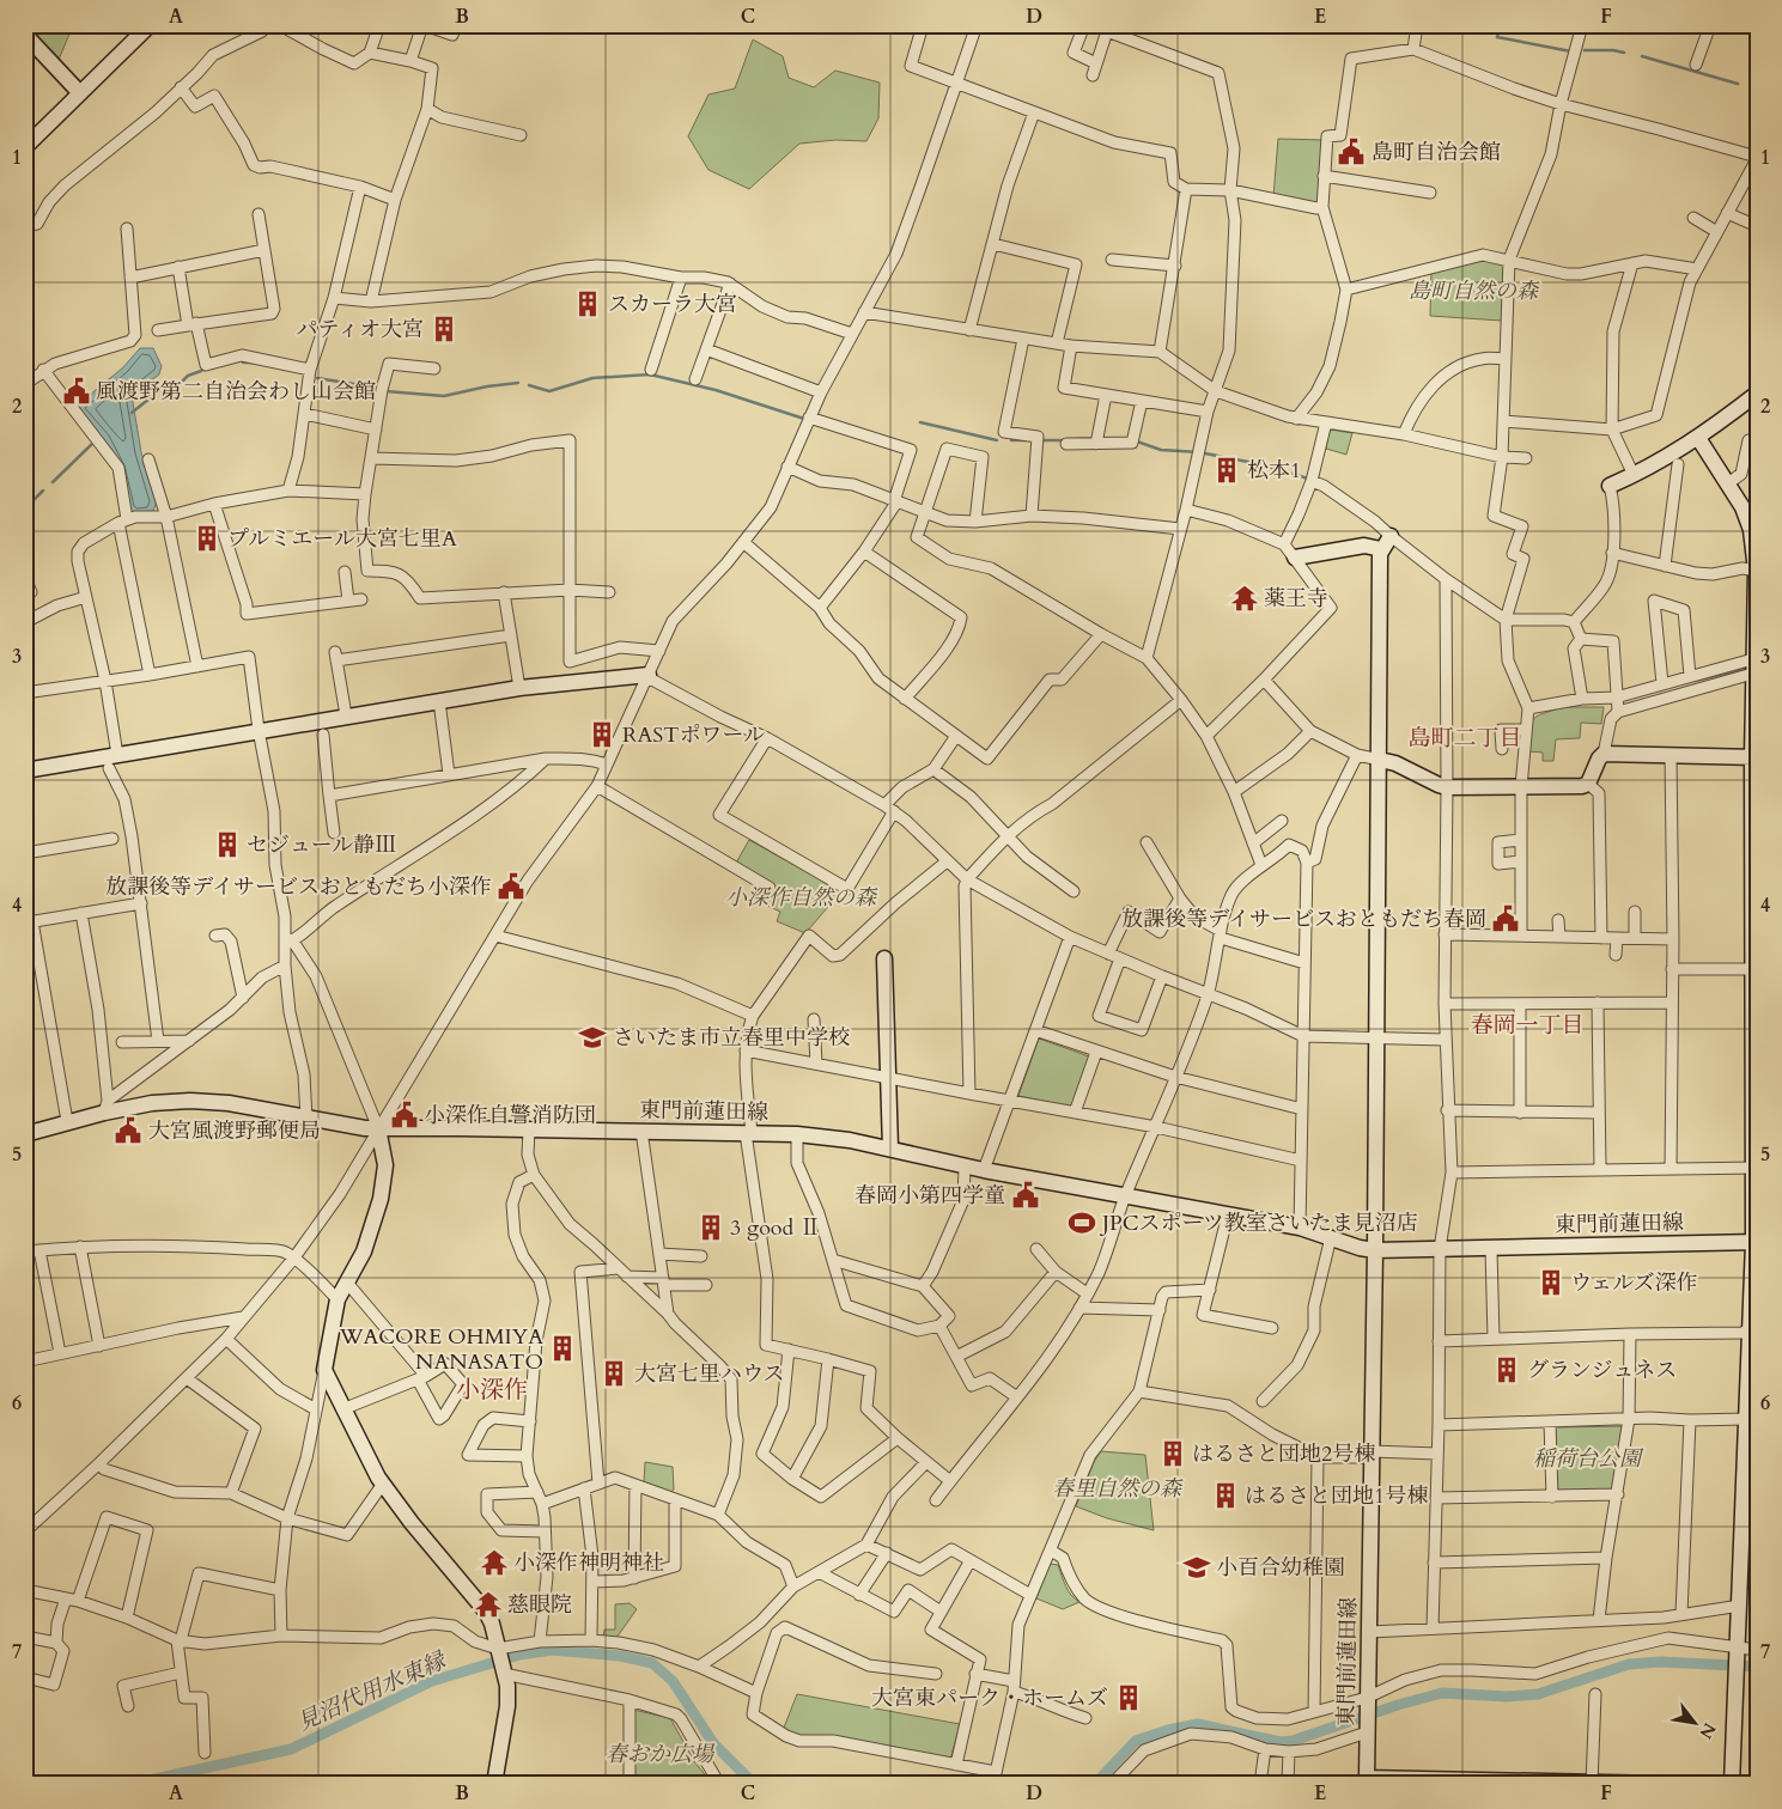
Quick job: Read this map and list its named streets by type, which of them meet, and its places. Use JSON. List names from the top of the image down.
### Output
{
  "streets": {
    "street": ["東門前蓮田線"]
  },
  "districts": ["島町二丁目", "春岡一丁目", "小深作"],
  "water": ["見沼代用水東縁"],
  "parks": [
    "島町自然の森",
    "小深作自然の森",
    "稲荷台公園",
    "春里自然の森",
    "春おか広場"
  ],
  "places": {
    "public building": [
      "島町自治会館",
      "風渡野第二自治会わし山会館",
      "放課後等デイサービスおともだち小深作",
      "放課後等デイサービスおともだち春岡",
      "小深作自警消防団",
      "大宮風渡野郵便局",
      "春岡小第四学童"
    ],
    "building": [
      "スカーラ大宮",
      "パティオ大宮",
      "松本1",
      "プルミエール大宮七里A",
      "RASTポワール",
      "セジュール静Ⅲ",
      "3 good Ⅱ",
      "ウェルズ深作",
      "WACORE OHMIYA NANASATO",
      "グランジュネス",
      "大宮七里ハウス",
      "はるさと団地2号棟",
      "はるさと団地1号棟",
      "大宮東パーク・ホームズ"
    ],
    "temple": ["薬王寺", "小深作神明神社", "慈眼院"],
    "school or university": ["さいたま市立春里中学校", "小百合幼稚園"],
    "sports": ["JPCスポーツ教室さいたま見沼店"]
  },
  "north": "bottom right",
  "grid": {
    "columns": [
      "A",
      "B",
      "C",
      "D",
      "E",
      "F"
    ],
    "rows": [
      "1",
      "2",
      "3",
      "4",
      "5",
      "6",
      "7"
    ]
  }
}
